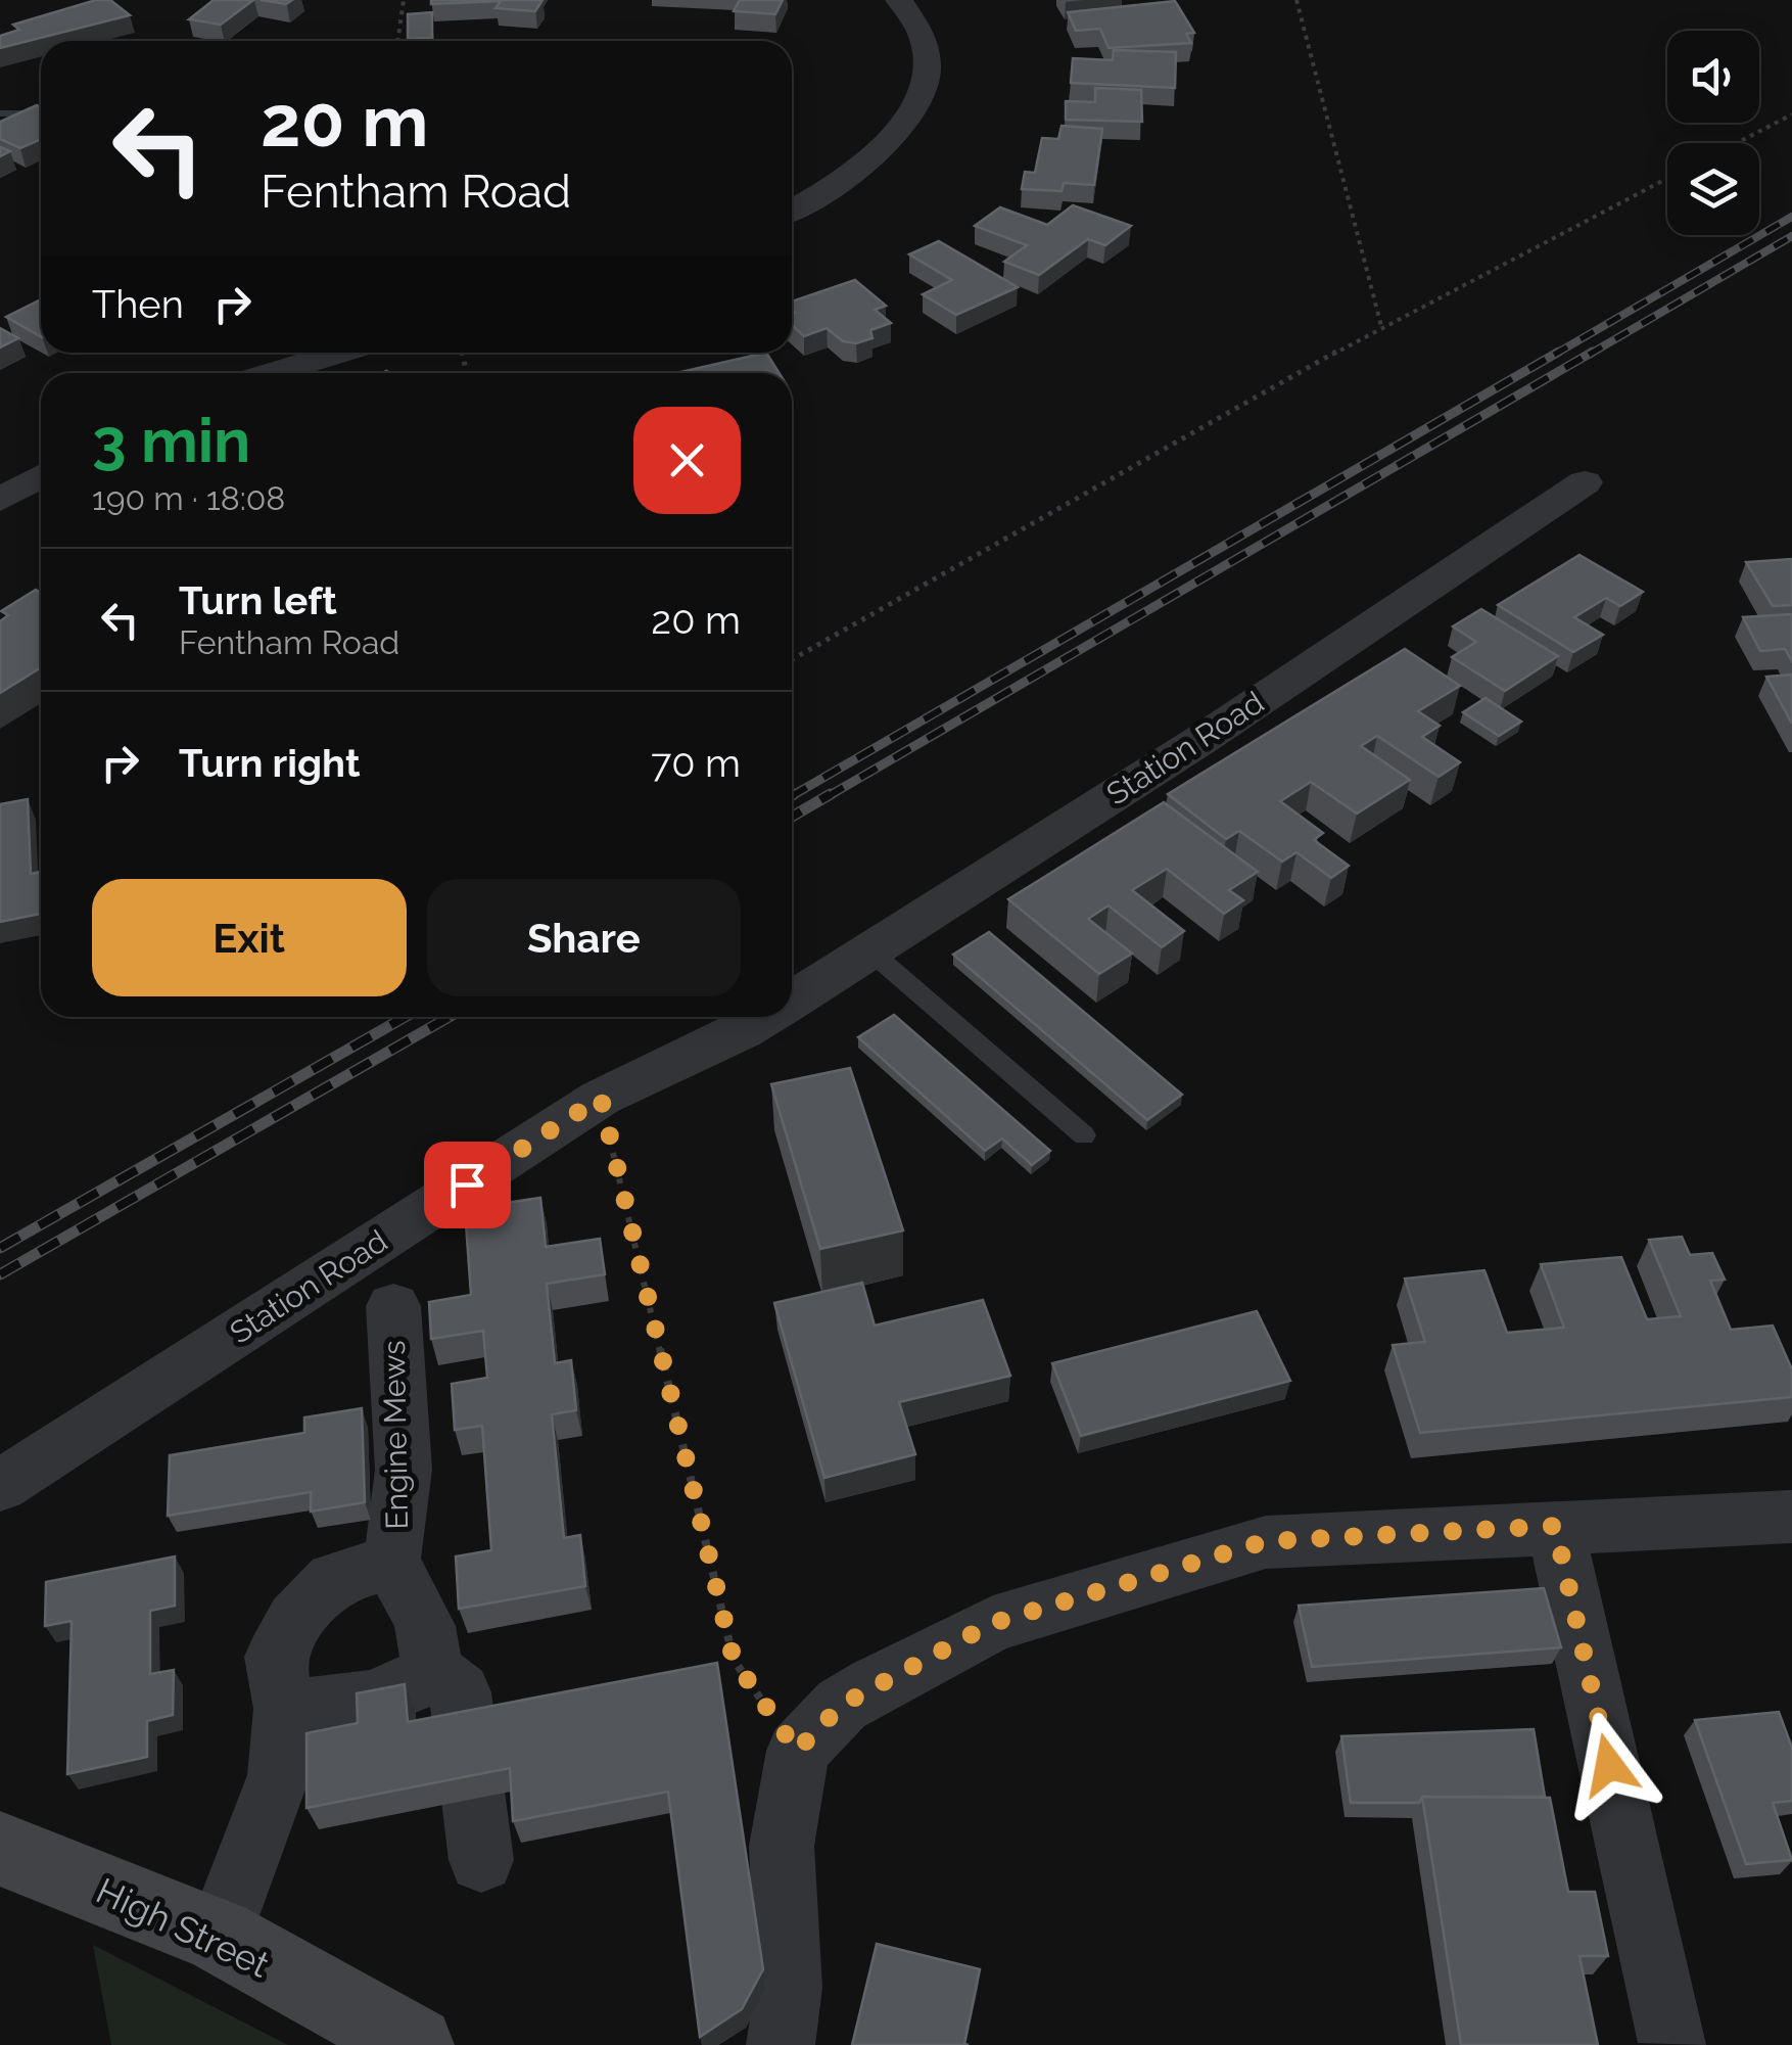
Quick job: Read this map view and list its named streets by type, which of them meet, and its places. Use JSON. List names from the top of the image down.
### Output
{
  "streets": {
    "main road": ["High Street"],
    "street": ["Station Road", "Engine Mews"]
  },
  "crossings": [
    ["Engine Mews", "High Street"]
  ],
  "page": {
    "turn": ["20 m", "Fentham Road"],
    "then": "Then",
    "heading": ["3 min", "190 m · 18:08"],
    "list": [
      {
        "name": "Turn left",
        "note": "Fentham Road",
        "value": "20 m"
      },
      {
        "name": "Turn right",
        "value": "70 m"
      }
    ],
    "buttons": ["Exit", "Share"]
  }
}
